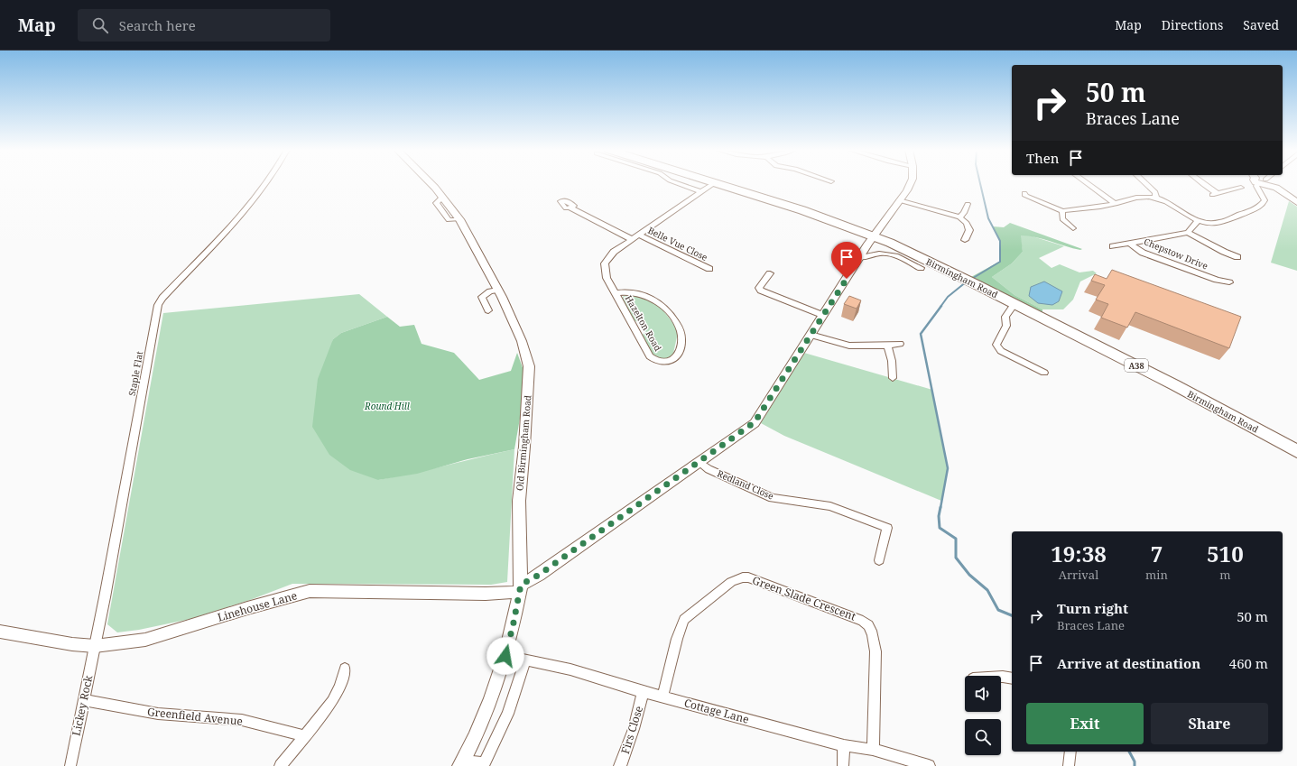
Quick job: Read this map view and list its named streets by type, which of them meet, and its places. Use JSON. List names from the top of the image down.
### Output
{
  "streets": {
    "highway": ["Birmingham Road", "A38"],
    "main road": ["Old Birmingham Road", "Linehouse Lane"],
    "street": [
      "Belle Vue Close",
      "Chepstow Drive",
      "Hazelton Road",
      "Staple Flat",
      "Redland Close",
      "Green Slade Crescent",
      "Lickey Rock",
      "Cottage Lane",
      "Greenfield Avenue",
      "Firs Close"
    ]
  },
  "crossings": [
    ["Belle Vue Close", "Hazelton Road"],
    ["Staple Flat", "Linehouse Lane"],
    ["Staple Flat", "Lickey Rock"],
    ["Old Birmingham Road", "Linehouse Lane"],
    ["Old Birmingham Road", "Cottage Lane"],
    ["Green Slade Crescent", "Cottage Lane"],
    ["Linehouse Lane", "Lickey Rock"],
    ["Lickey Rock", "Greenfield Avenue"],
    ["Cottage Lane", "Firs Close"]
  ],
  "parks": ["Round Hill"],
  "page": {
    "header": "Map",
    "search": "Search here",
    "nav": ["Map", "Directions", "Saved"],
    "turn": ["50 m", "Braces Lane"],
    "then": "Then",
    "eta": [
      "19:38",
      "Arrival",
      "7",
      "min",
      "510",
      "m"
    ],
    "list": [
      {
        "name": "Turn right",
        "note": "Braces Lane",
        "value": "50 m"
      },
      {
        "name": "Arrive at destination",
        "value": "460 m"
      }
    ],
    "buttons": ["Exit", "Share"]
  }
}
